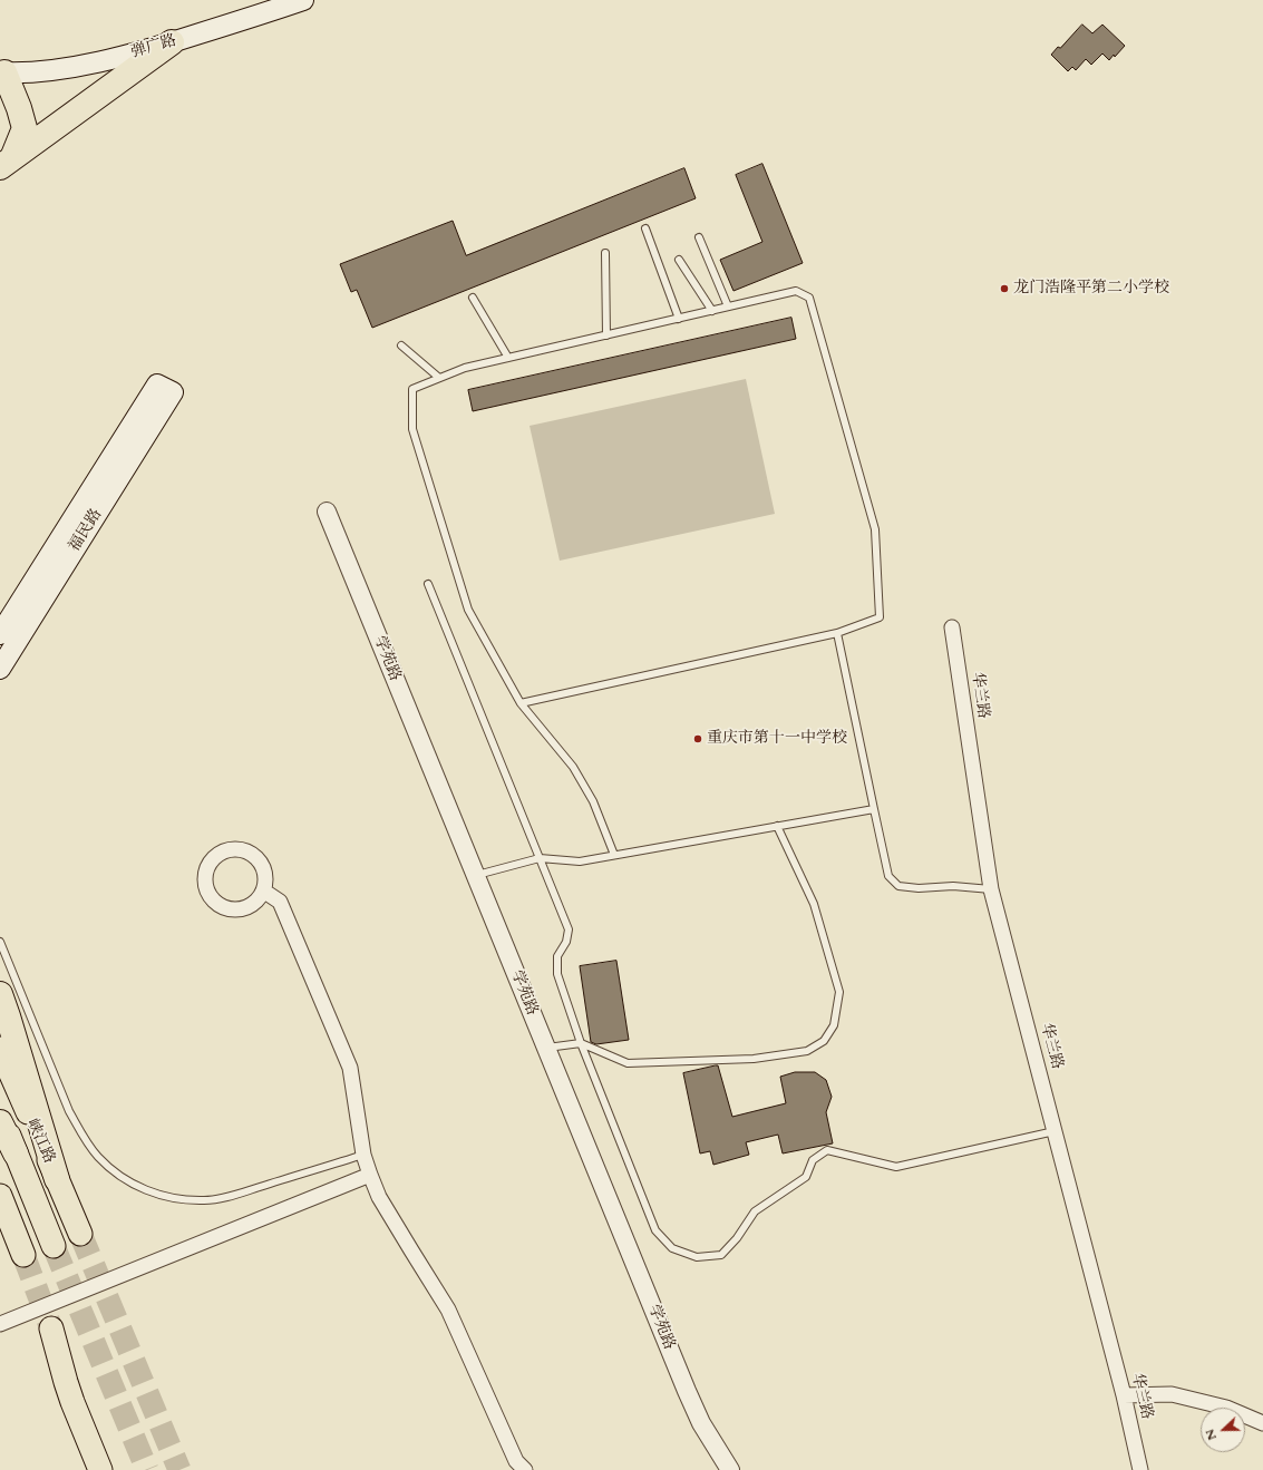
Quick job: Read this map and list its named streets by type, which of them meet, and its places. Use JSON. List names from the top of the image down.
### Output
{
  "streets": {
    "highway": ["峡江路"],
    "main road": ["弹广路", "福民路"],
    "street": ["学苑路", "华兰路"]
  },
  "places": ["龙门浩隆平第二小学校", "重庆市第十一中学校"],
  "north": "left"
}
